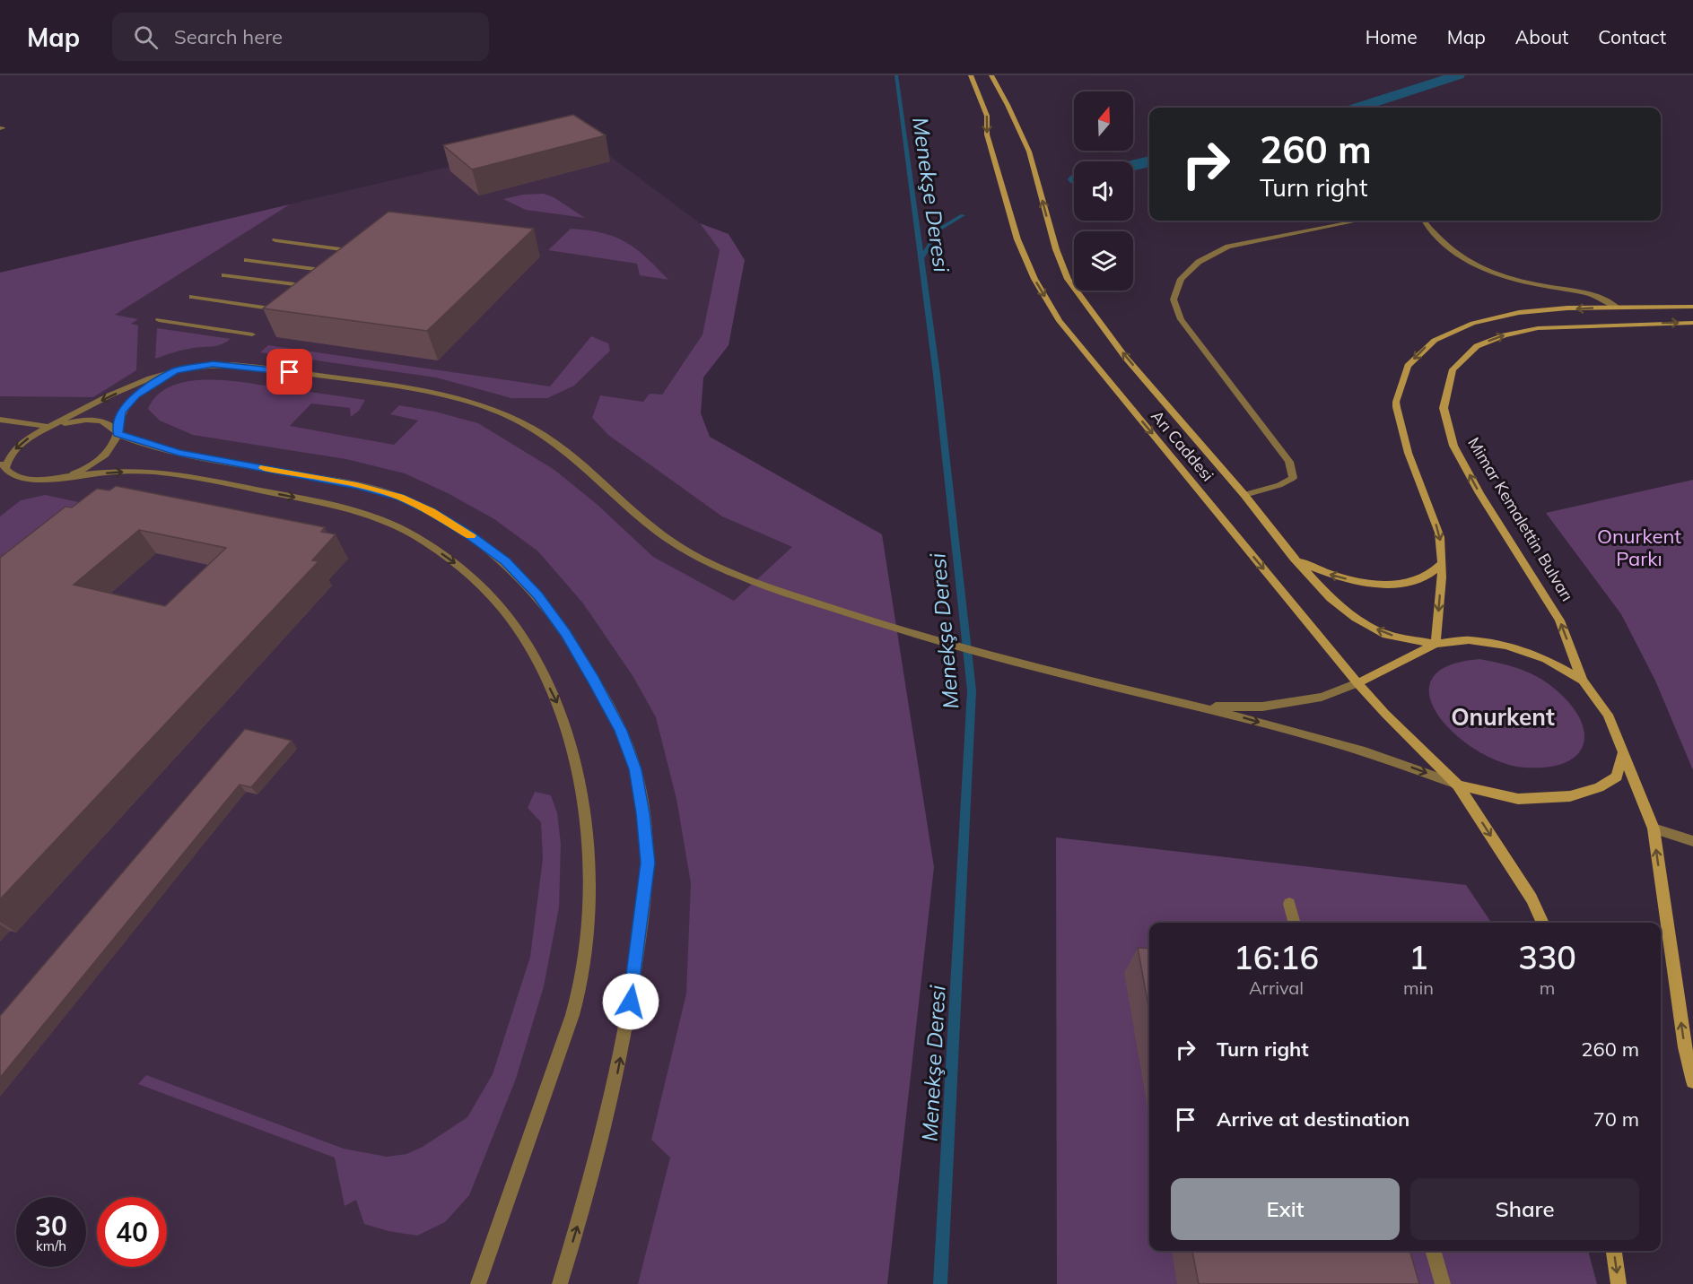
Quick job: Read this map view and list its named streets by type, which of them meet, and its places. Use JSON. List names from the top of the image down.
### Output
{
  "streets": {
    "main road": ["Arı Caddesi", "Mimar Kemalettin Bulvarı"]
  },
  "districts": ["Onurkent"],
  "water": ["Menekşe Deresi"],
  "parks": ["Onurkent Parkı"],
  "north": "top",
  "page": {
    "header": "Map",
    "search": "Search here",
    "nav": [
      "Home",
      "Map",
      "About",
      "Contact"
    ],
    "turn": ["260 m", "Turn right"],
    "eta": [
      "16:16",
      "Arrival",
      "1",
      "min",
      "330",
      "m"
    ],
    "list": [
      {
        "name": "Turn right",
        "value": "260 m"
      },
      {
        "name": "Arrive at destination",
        "value": "70 m"
      }
    ],
    "buttons": ["Exit", "Share"],
    "speed": "30 km/h",
    "limit": "40"
  }
}
